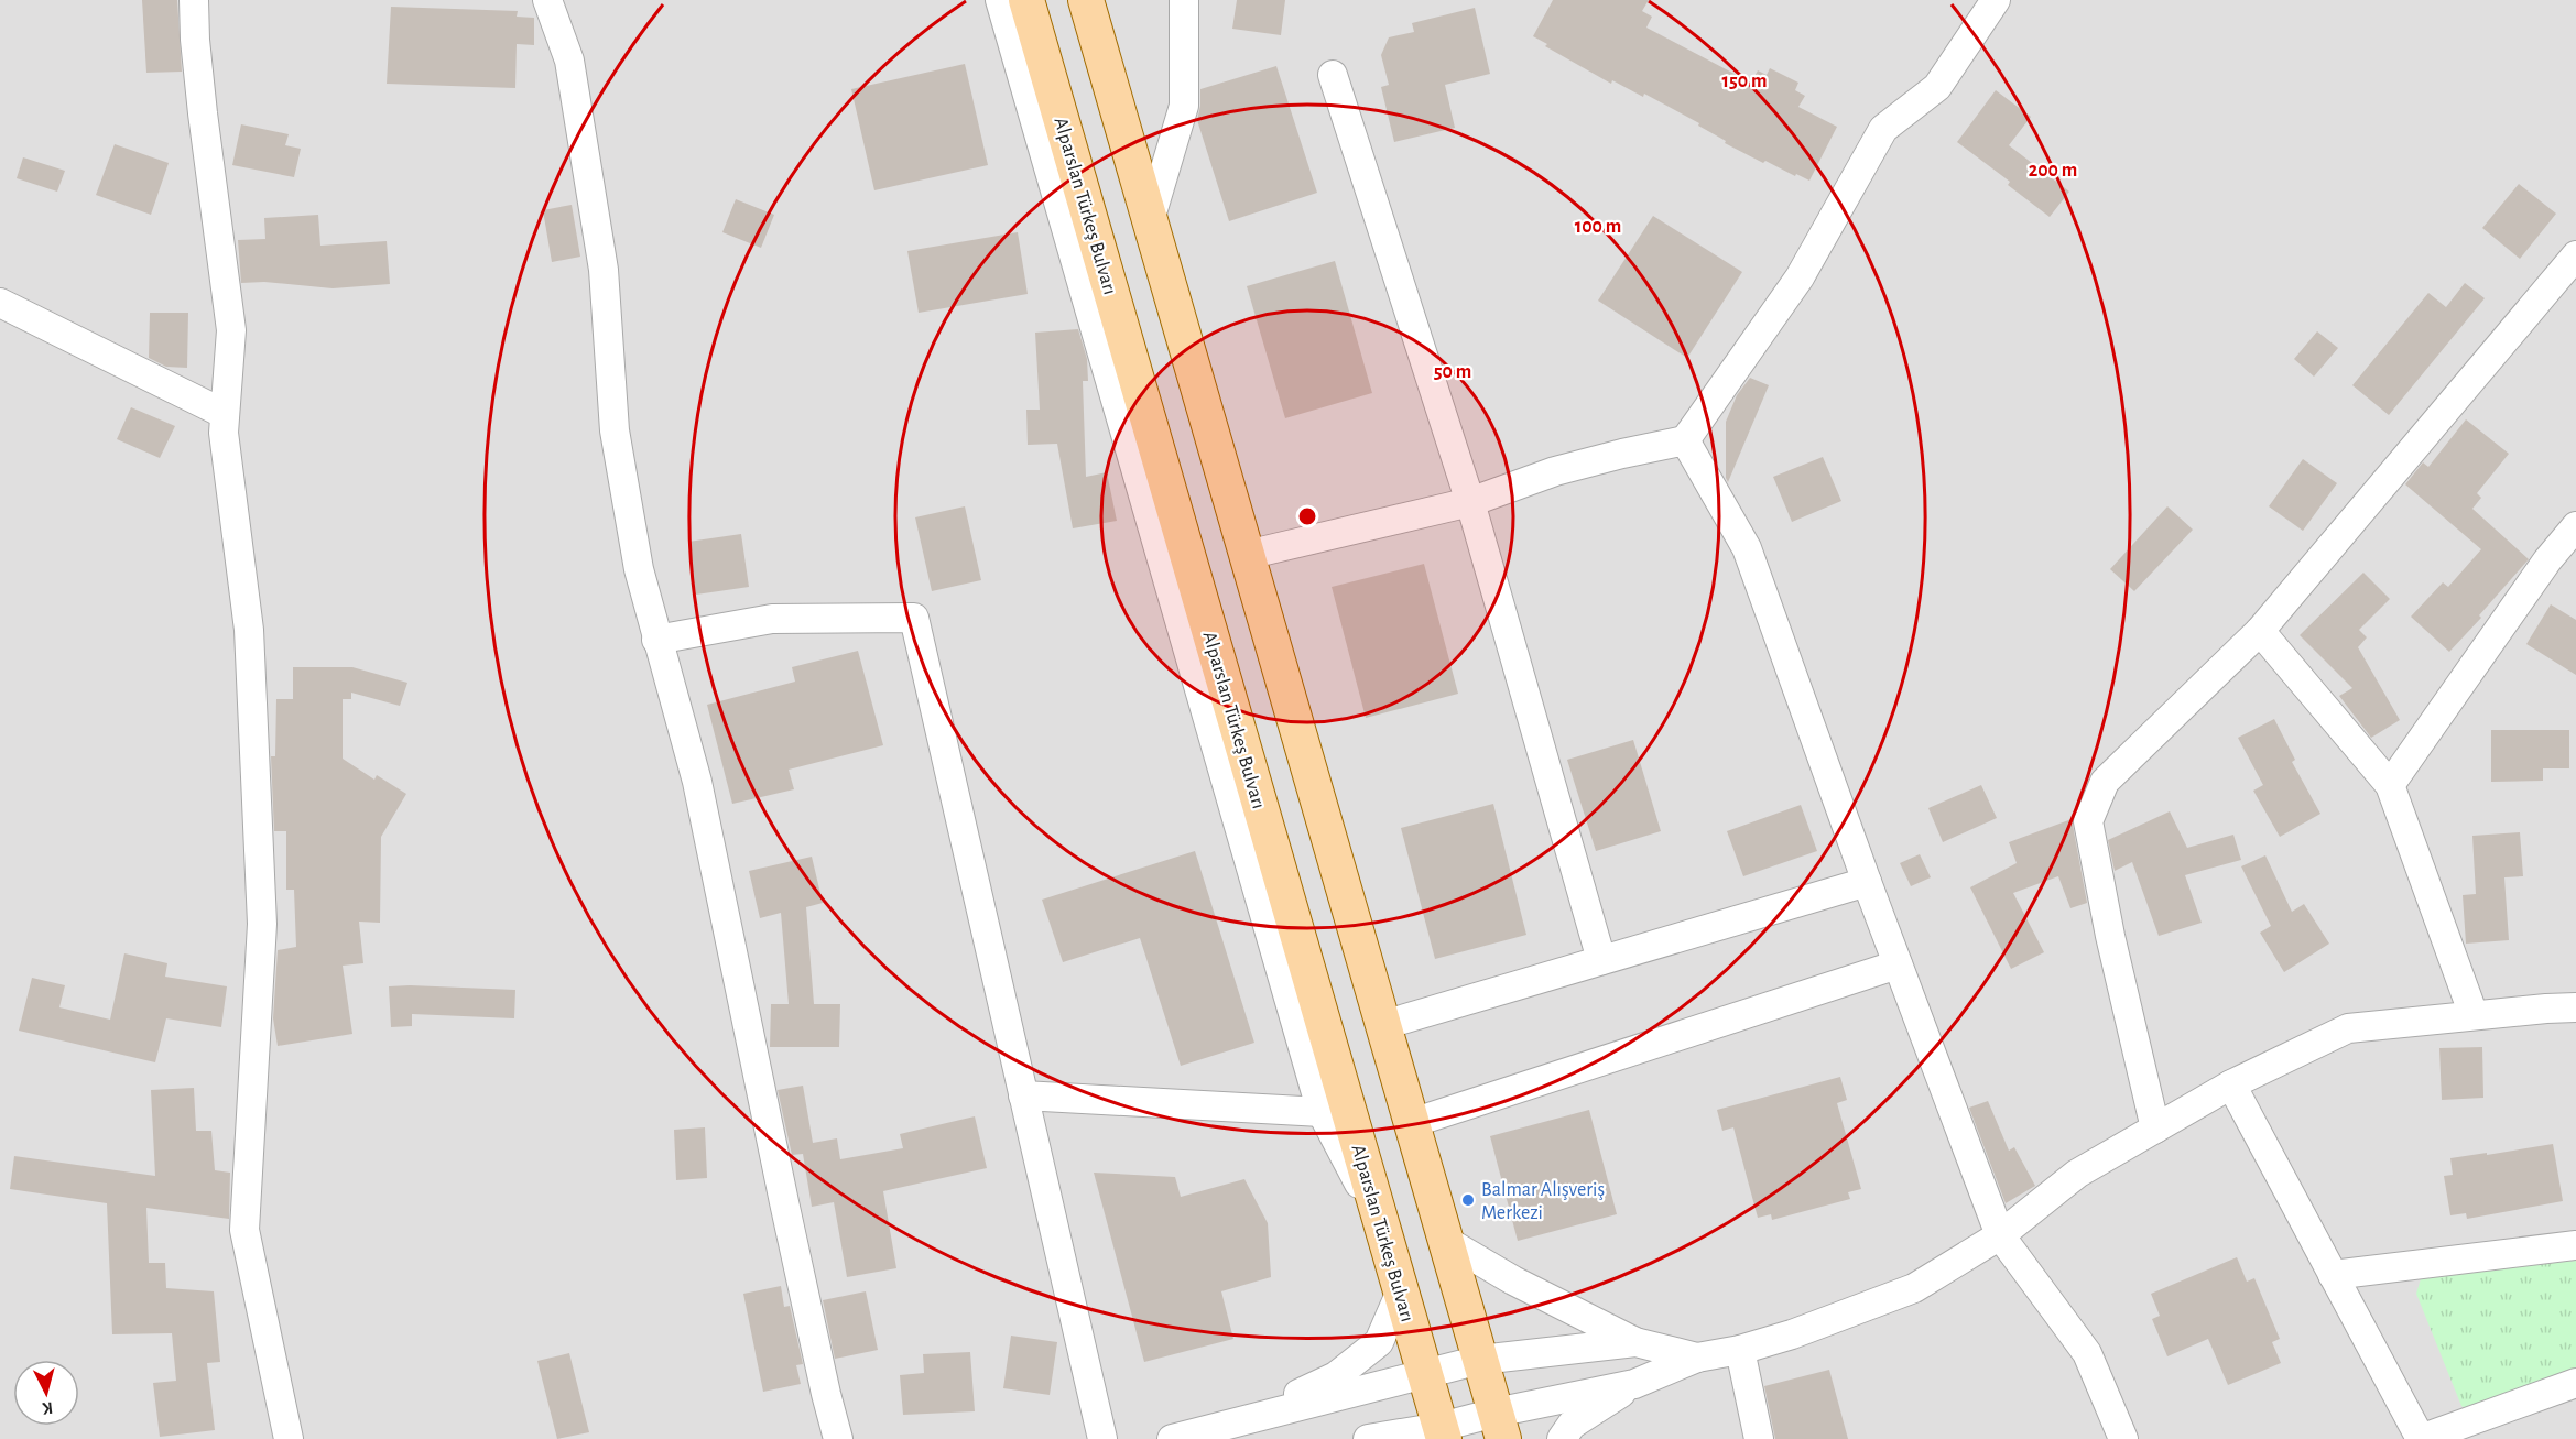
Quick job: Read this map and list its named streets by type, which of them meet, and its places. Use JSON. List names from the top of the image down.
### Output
{
  "streets": {
    "main road": ["Alparslan Türkeş Bulvarı"]
  },
  "places": ["Balmar Alışveriş Merkezi"],
  "north": "bottom",
  "rings": [
    "150 m",
    "200 m",
    "100 m",
    "50 m"
  ]
}
